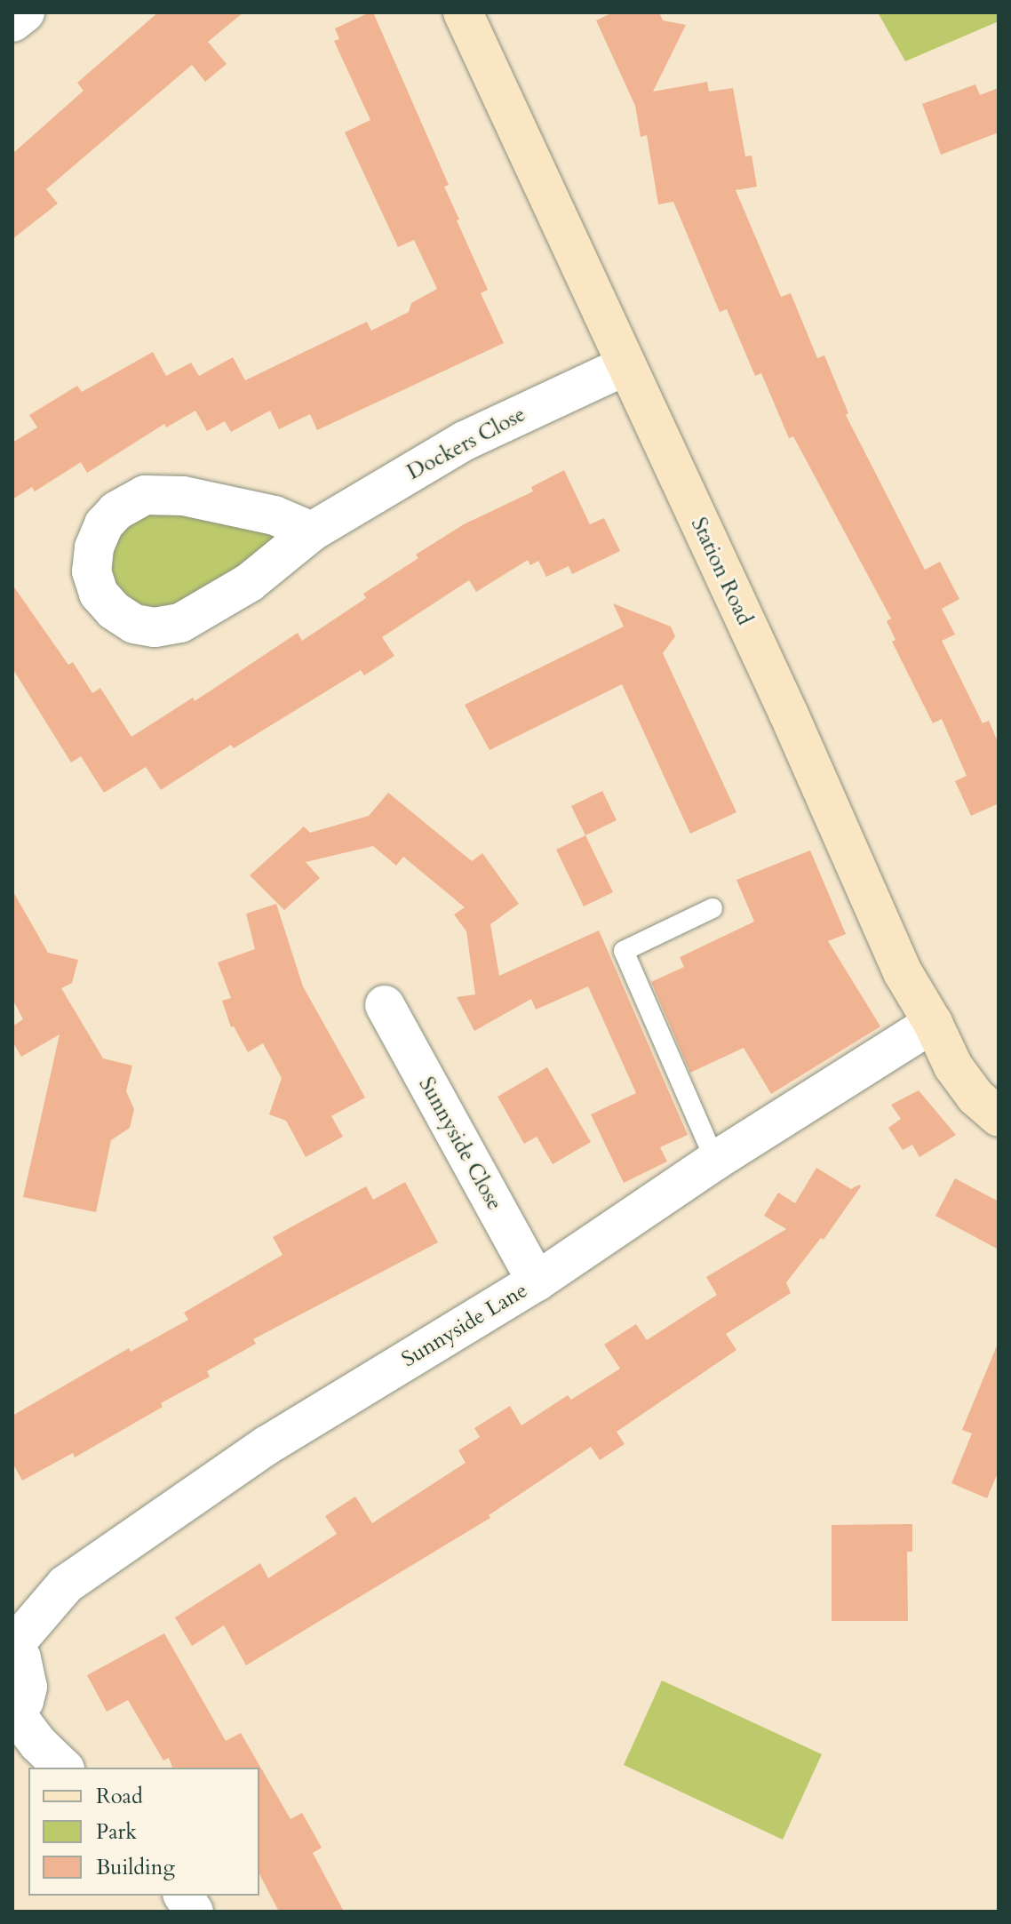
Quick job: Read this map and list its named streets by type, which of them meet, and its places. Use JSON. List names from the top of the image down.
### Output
{
  "streets": {
    "street": [
      "Dockers Close",
      "Station Road",
      "Sunnyside Close",
      "Sunnyside Lane"
    ]
  },
  "crossings": [
    ["Dockers Close", "Station Road"],
    ["Station Road", "Sunnyside Lane"],
    ["Sunnyside Close", "Sunnyside Lane"]
  ],
  "legend": ["Road", "Park", "Building"]
}
